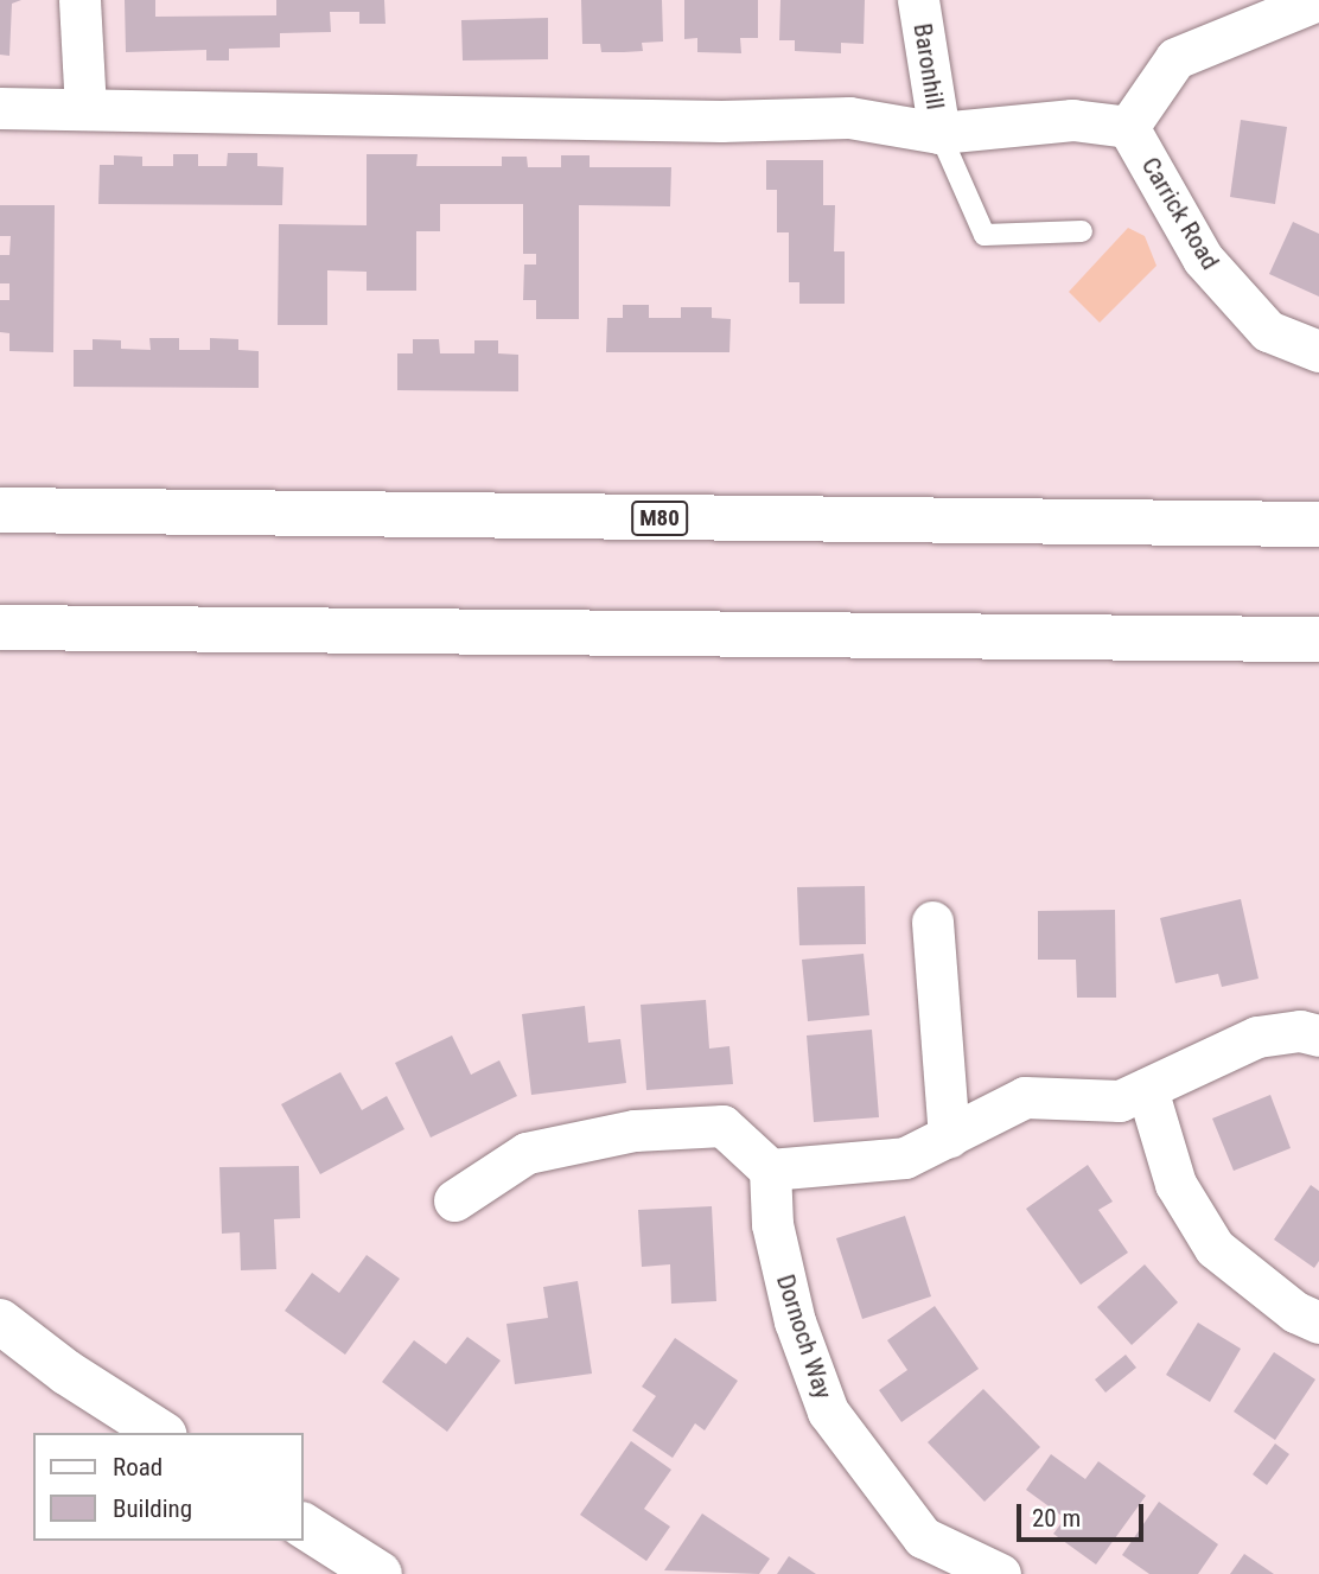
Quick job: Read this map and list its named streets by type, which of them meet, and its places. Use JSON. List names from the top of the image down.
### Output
{
  "streets": {
    "main road": ["M80"],
    "street": ["Baronhill", "Carrick Road", "Dornoch Way"]
  },
  "legend": ["Road", "Building"],
  "scale_bar": "20 m"
}
